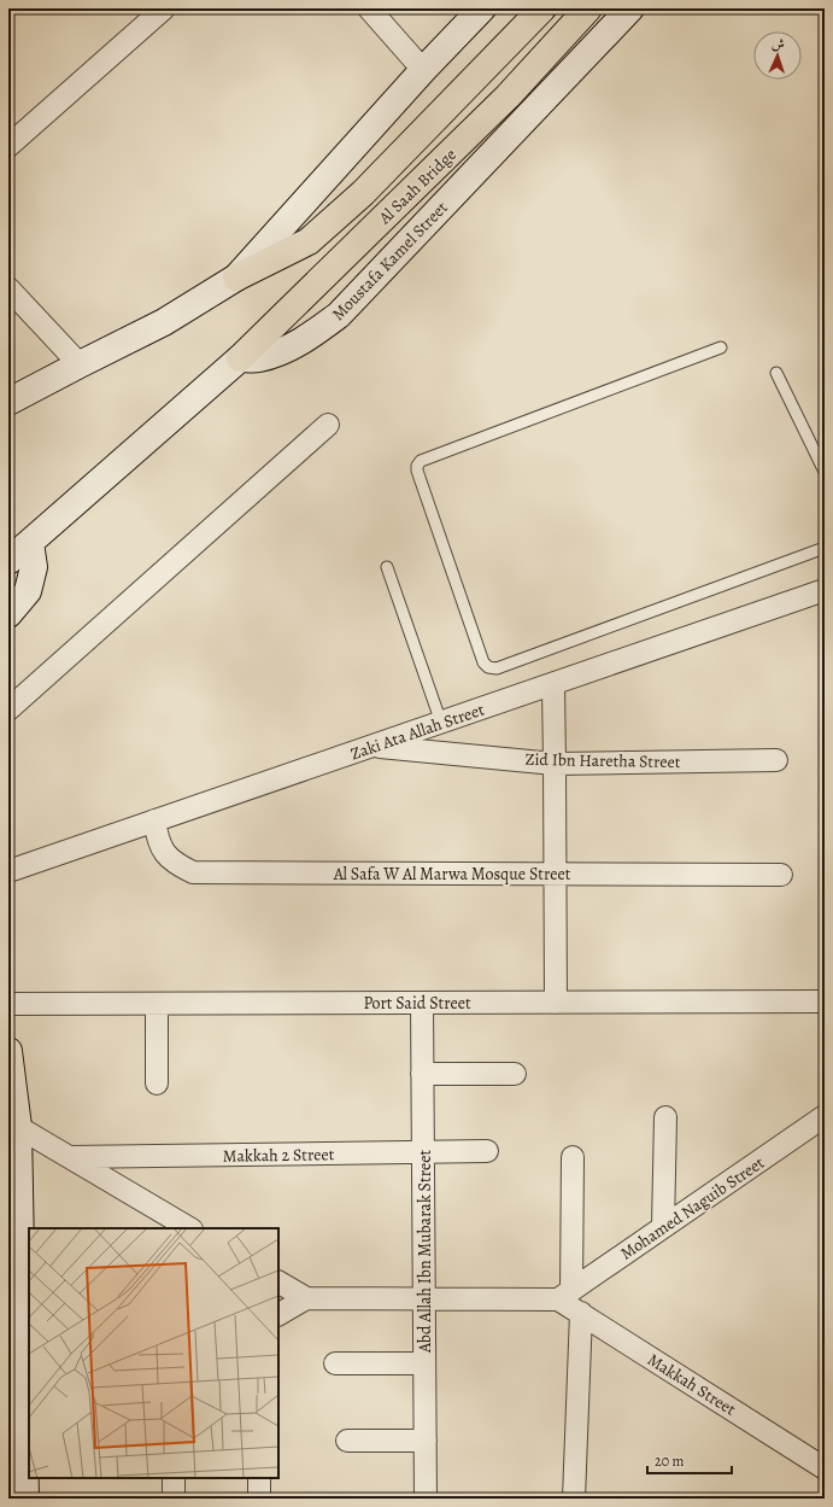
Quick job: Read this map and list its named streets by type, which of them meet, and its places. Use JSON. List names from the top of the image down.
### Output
{
  "streets": {
    "main road": ["Al Saah Bridge", "Moustafa Kamel Street"],
    "street": [
      "Zaki Ata Allah Street",
      "Zid Ibn Haretha Street",
      "Al Safa W Al Marwa Mosque Street",
      "Port Said Street",
      "Makkah 2 Street",
      "Mohamed Naguib Street",
      "Abd Allah Ibn Mubarak Street",
      "Makkah Street"
    ]
  },
  "crossings": [
    ["Al Saah Bridge", "Moustafa Kamel Street"],
    ["Zaki Ata Allah Street", "Zid Ibn Haretha Street"],
    ["Zaki Ata Allah Street", "Al Safa W Al Marwa Mosque Street"],
    ["Port Said Street", "Abd Allah Ibn Mubarak Street"],
    ["Makkah 2 Street", "Abd Allah Ibn Mubarak Street"],
    ["Mohamed Naguib Street", "Makkah Street"]
  ],
  "scale_bar": "20 m",
  "north": "top"
}
